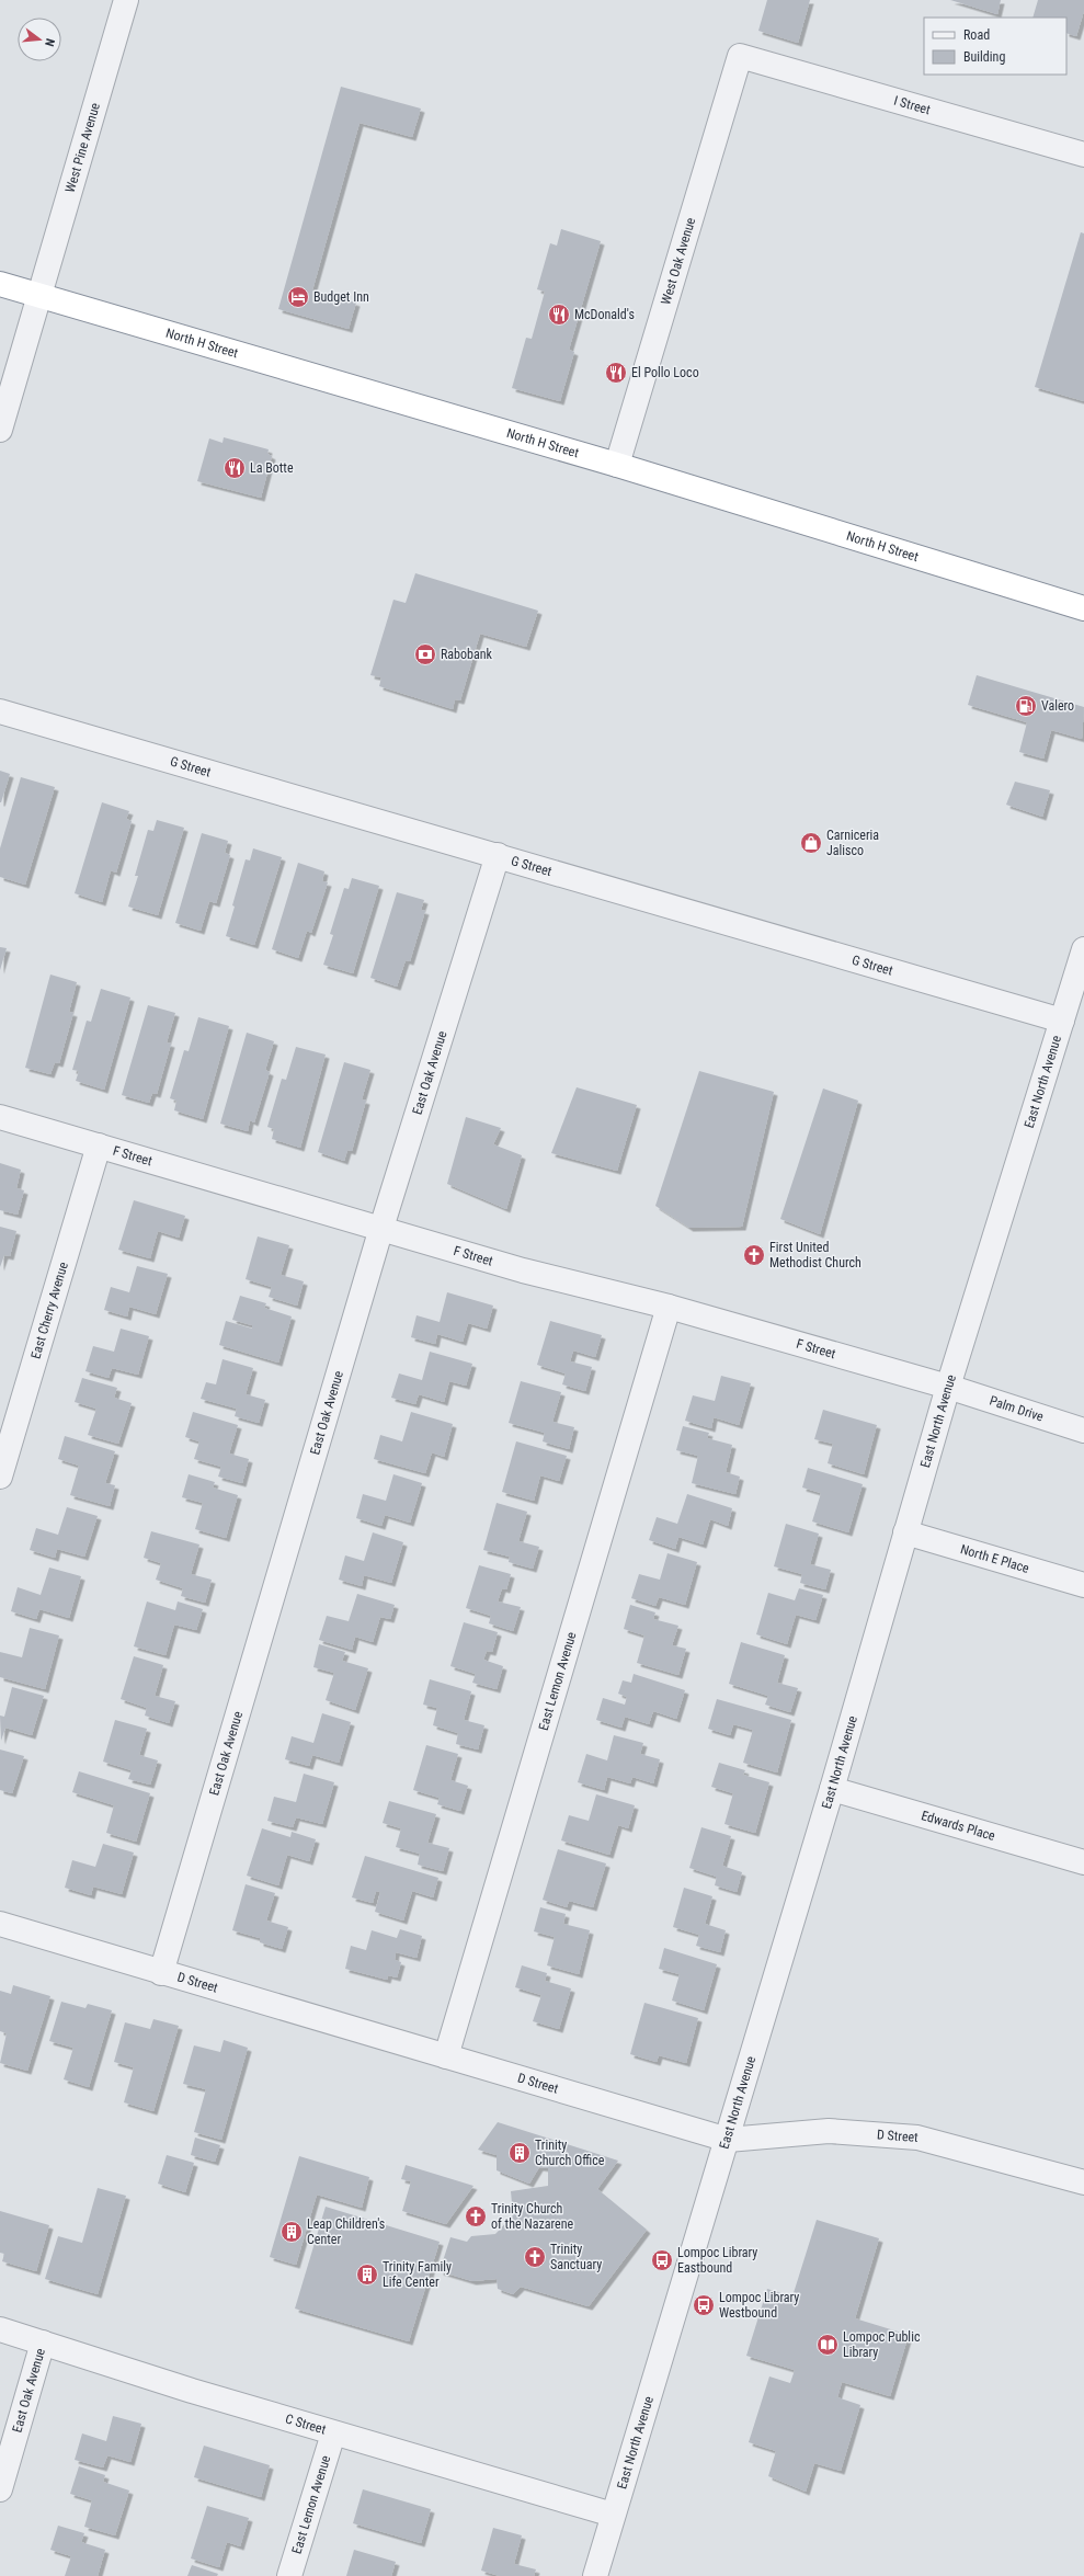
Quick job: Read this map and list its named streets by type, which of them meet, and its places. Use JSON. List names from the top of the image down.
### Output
{
  "streets": {
    "highway": ["North H Street"],
    "street": [
      "I Street",
      "West Pine Avenue",
      "West Oak Avenue",
      "G Street",
      "East Oak Avenue",
      "East North Avenue",
      "F Street",
      "East Cherry Avenue",
      "Palm Drive",
      "North E Place",
      "East Lemon Avenue",
      "Edwards Place",
      "D Street",
      "C Street"
    ]
  },
  "crossings": [
    ["I Street", "West Oak Avenue"],
    ["West Pine Avenue", "North H Street"],
    ["West Oak Avenue", "North H Street"],
    ["G Street", "East Oak Avenue"],
    ["G Street", "East North Avenue"],
    ["East Oak Avenue", "F Street"],
    ["East Oak Avenue", "D Street"],
    ["East Oak Avenue", "C Street"],
    ["East North Avenue", "F Street"],
    ["East North Avenue", "Palm Drive"],
    ["East North Avenue", "North E Place"],
    ["East North Avenue", "Edwards Place"],
    ["East North Avenue", "D Street"],
    ["East North Avenue", "C Street"],
    ["F Street", "East Cherry Avenue"],
    ["F Street", "Palm Drive"],
    ["F Street", "East Lemon Avenue"],
    ["East Lemon Avenue", "D Street"],
    ["East Lemon Avenue", "C Street"]
  ],
  "places": {
    "hotel": ["Budget Inn"],
    "restaurant": ["McDonald's", "El Pollo Loco", "La Botte"],
    "bank": ["Rabobank"],
    "fuel station": ["Valero"],
    "shop": ["Carniceria Jalisco"],
    "church": ["First United Methodist Church", "Trinity Church of the Nazarene", "Trinity Sanctuary"],
    "building": ["Trinity Church Office", "Leap Children's Center", "Trinity Family Life Center"],
    "bus stop": ["Lompoc Library Eastbound", "Lompoc Library Westbound"],
    "library": ["Lompoc Public Library"]
  },
  "legend": ["Road", "Building"],
  "north": "right"
}
